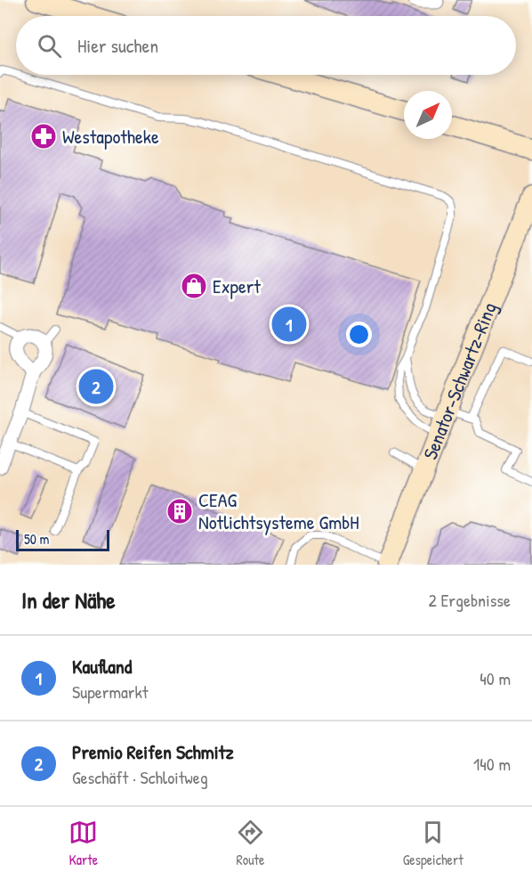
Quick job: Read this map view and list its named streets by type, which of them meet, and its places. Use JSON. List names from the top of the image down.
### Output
{
  "streets": {
    "main road": ["Senator-Schwartz-Ring"]
  },
  "places": {
    "pharmacy": ["Westapotheke"],
    "shop": ["Expert"],
    "building": ["CEAG Notlichtsysteme GmbH"]
  },
  "scale_bar": "50 m",
  "north": "top right",
  "page": {
    "search": "Hier suchen",
    "pins": ["1", "2"],
    "scale": "50 m",
    "heading": ["In der Nähe", "2 Ergebnisse"],
    "list": [
      {
        "mark": "1",
        "name": "Kaufland",
        "note": "Supermarkt",
        "value": "40 m"
      },
      {
        "mark": "2",
        "name": "Premio Reifen Schmitz",
        "note": "Geschäft · Schloitweg",
        "value": "140 m"
      }
    ],
    "nav": ["Karte", "Route", "Gespeichert"]
  }
}
